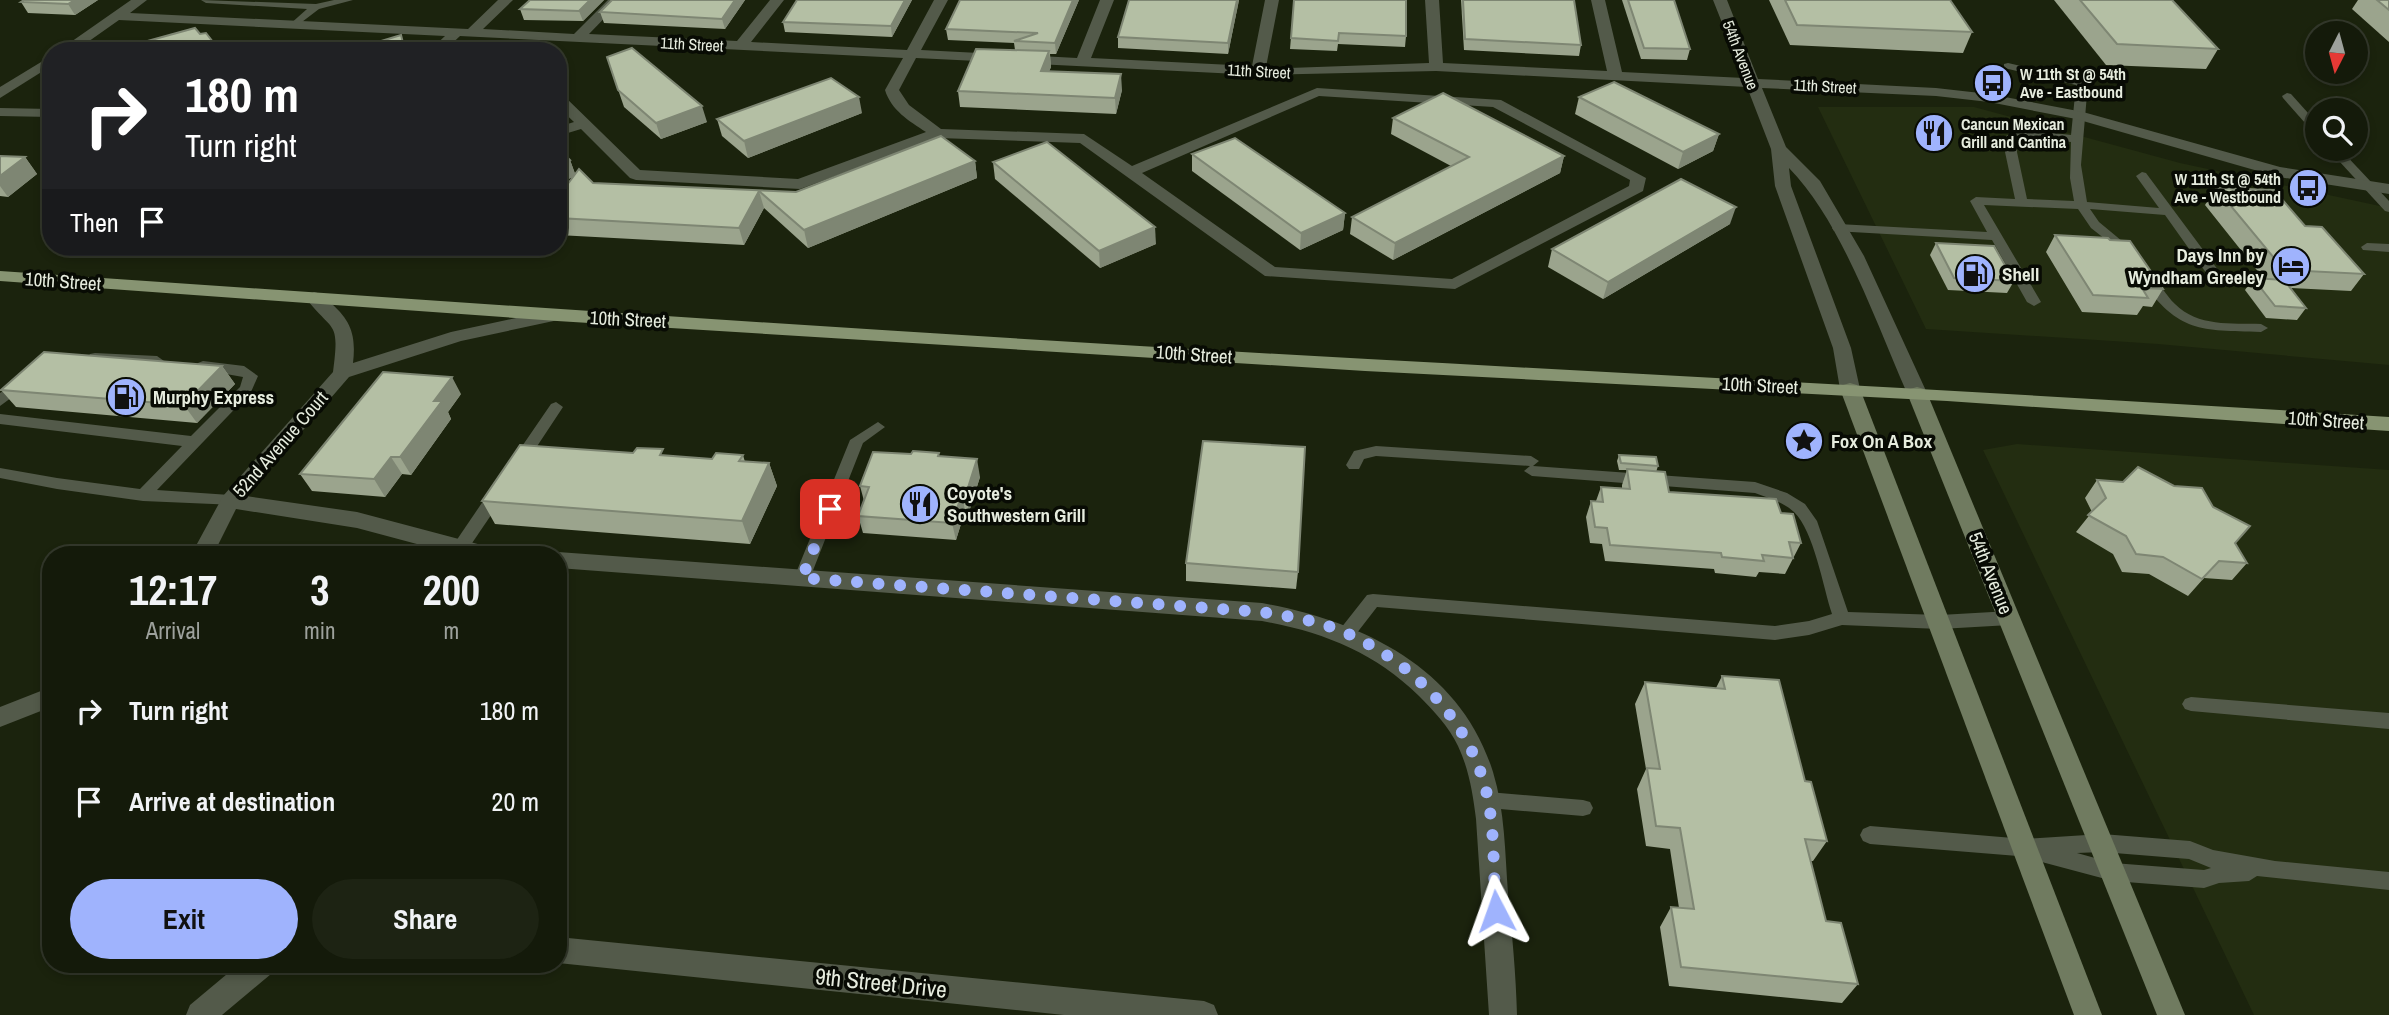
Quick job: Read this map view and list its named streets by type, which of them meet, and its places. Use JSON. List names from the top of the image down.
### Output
{
  "streets": {
    "main road": ["10th Street"],
    "street": [
      "11th Street",
      "54th Avenue",
      "52nd Avenue Court",
      "9th Street Drive"
    ]
  },
  "crossings": [
    ["11th Street", "54th Avenue"],
    ["54th Avenue", "10th Street"],
    ["10th Street", "52nd Avenue Court"]
  ],
  "places": {
    "bus stop": ["W 11th St @ 54th Ave - Eastbound", "W 11th St @ 54th Ave - Westbound"],
    "restaurant": ["Cancun Mexican Grill and Cantina", "Coyote's Southwestern Grill"],
    "hotel": ["Days Inn by Wyndham Greeley"],
    "fuel station": ["Shell", "Murphy Express"],
    "place": ["Fox On A Box"]
  },
  "north": "bottom",
  "page": {
    "turn": ["180 m", "Turn right"],
    "then": "Then",
    "eta": [
      "12:17",
      "Arrival",
      "3",
      "min",
      "200",
      "m"
    ],
    "list": [
      {
        "name": "Turn right",
        "value": "180 m"
      },
      {
        "name": "Arrive at destination",
        "value": "20 m"
      }
    ],
    "buttons": ["Exit", "Share"]
  }
}
